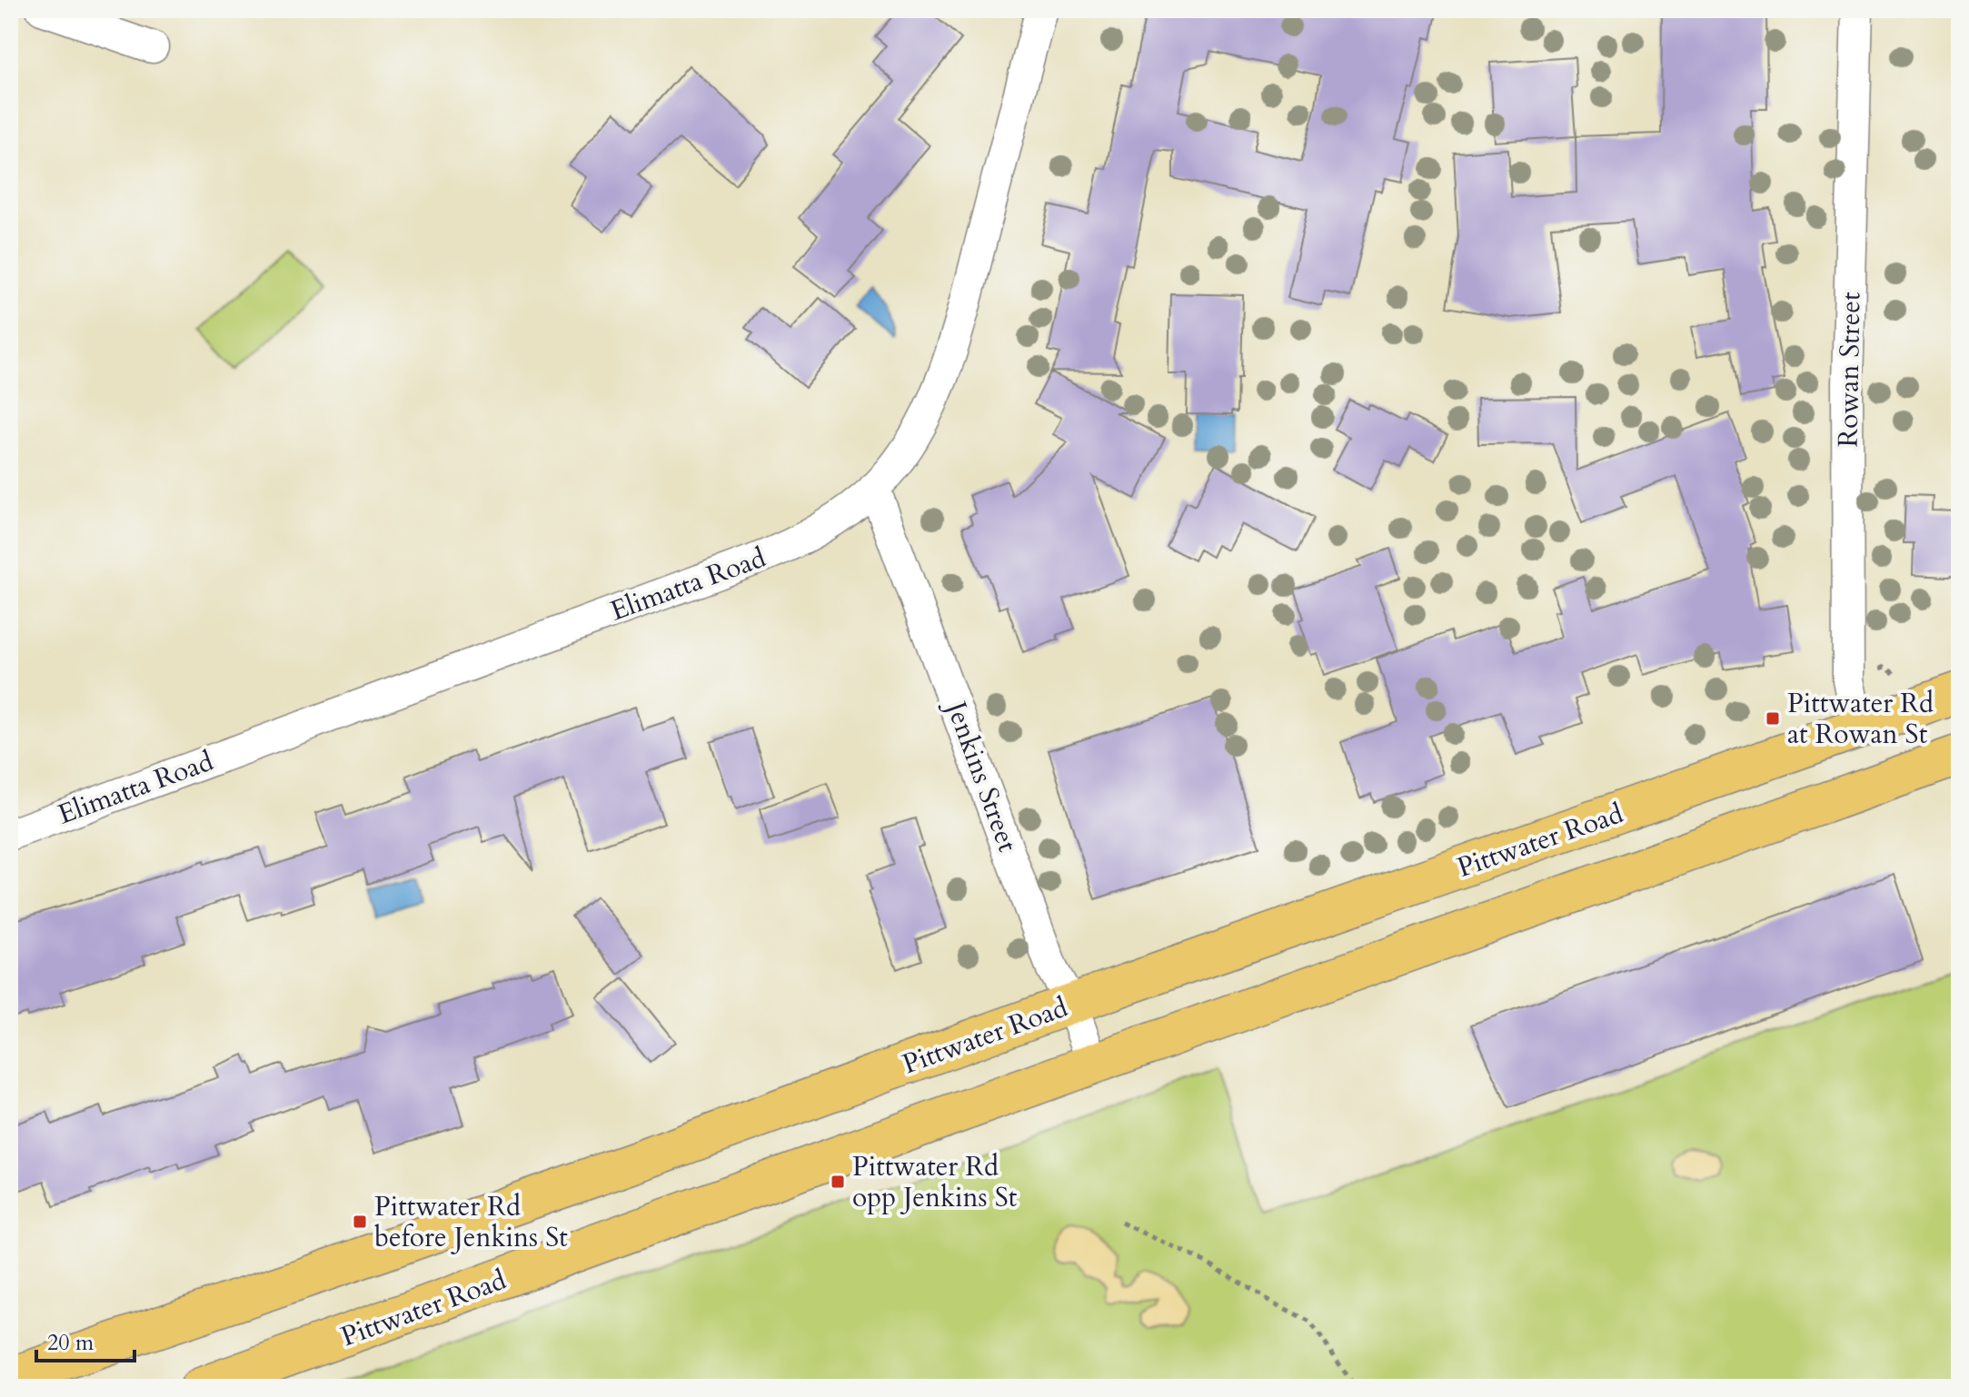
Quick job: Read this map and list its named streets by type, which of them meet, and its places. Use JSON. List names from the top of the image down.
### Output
{
  "streets": {
    "highway": ["Pittwater Road"],
    "street": ["Rowan Street", "Elimatta Road", "Jenkins Street"]
  },
  "crossings": [
    ["Rowan Street", "Pittwater Road"],
    ["Elimatta Road", "Jenkins Street"],
    ["Jenkins Street", "Pittwater Road"]
  ],
  "places": {
    "transit": ["Pittwater Rd at Rowan St", "Pittwater Rd opp Jenkins St", "Pittwater Rd before Jenkins St"]
  },
  "scale_bar": "20 m"
}
